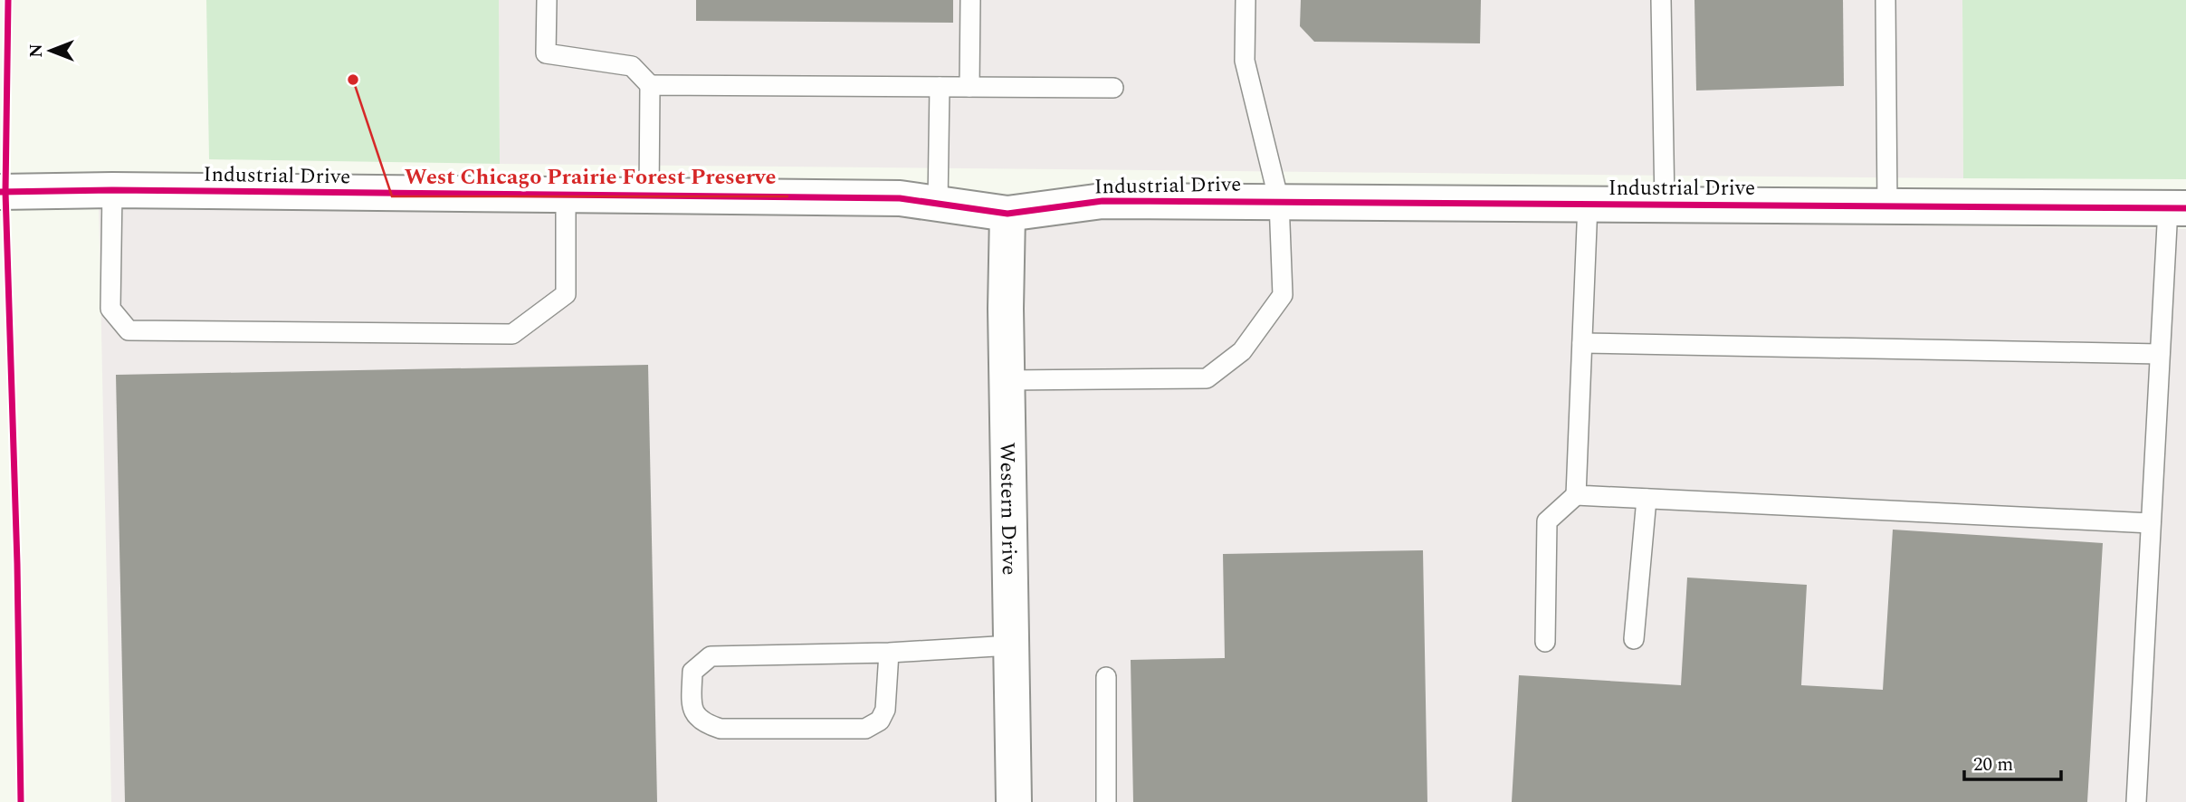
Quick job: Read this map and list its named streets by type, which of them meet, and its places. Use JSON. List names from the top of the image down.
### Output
{
  "streets": {
    "street": ["Industrial Drive", "Western Drive"]
  },
  "crossings": [
    ["Industrial Drive", "Western Drive"]
  ],
  "places": ["West Chicago Prairie Forest Preserve"],
  "scale_bar": "20 m",
  "north": "left"
}
